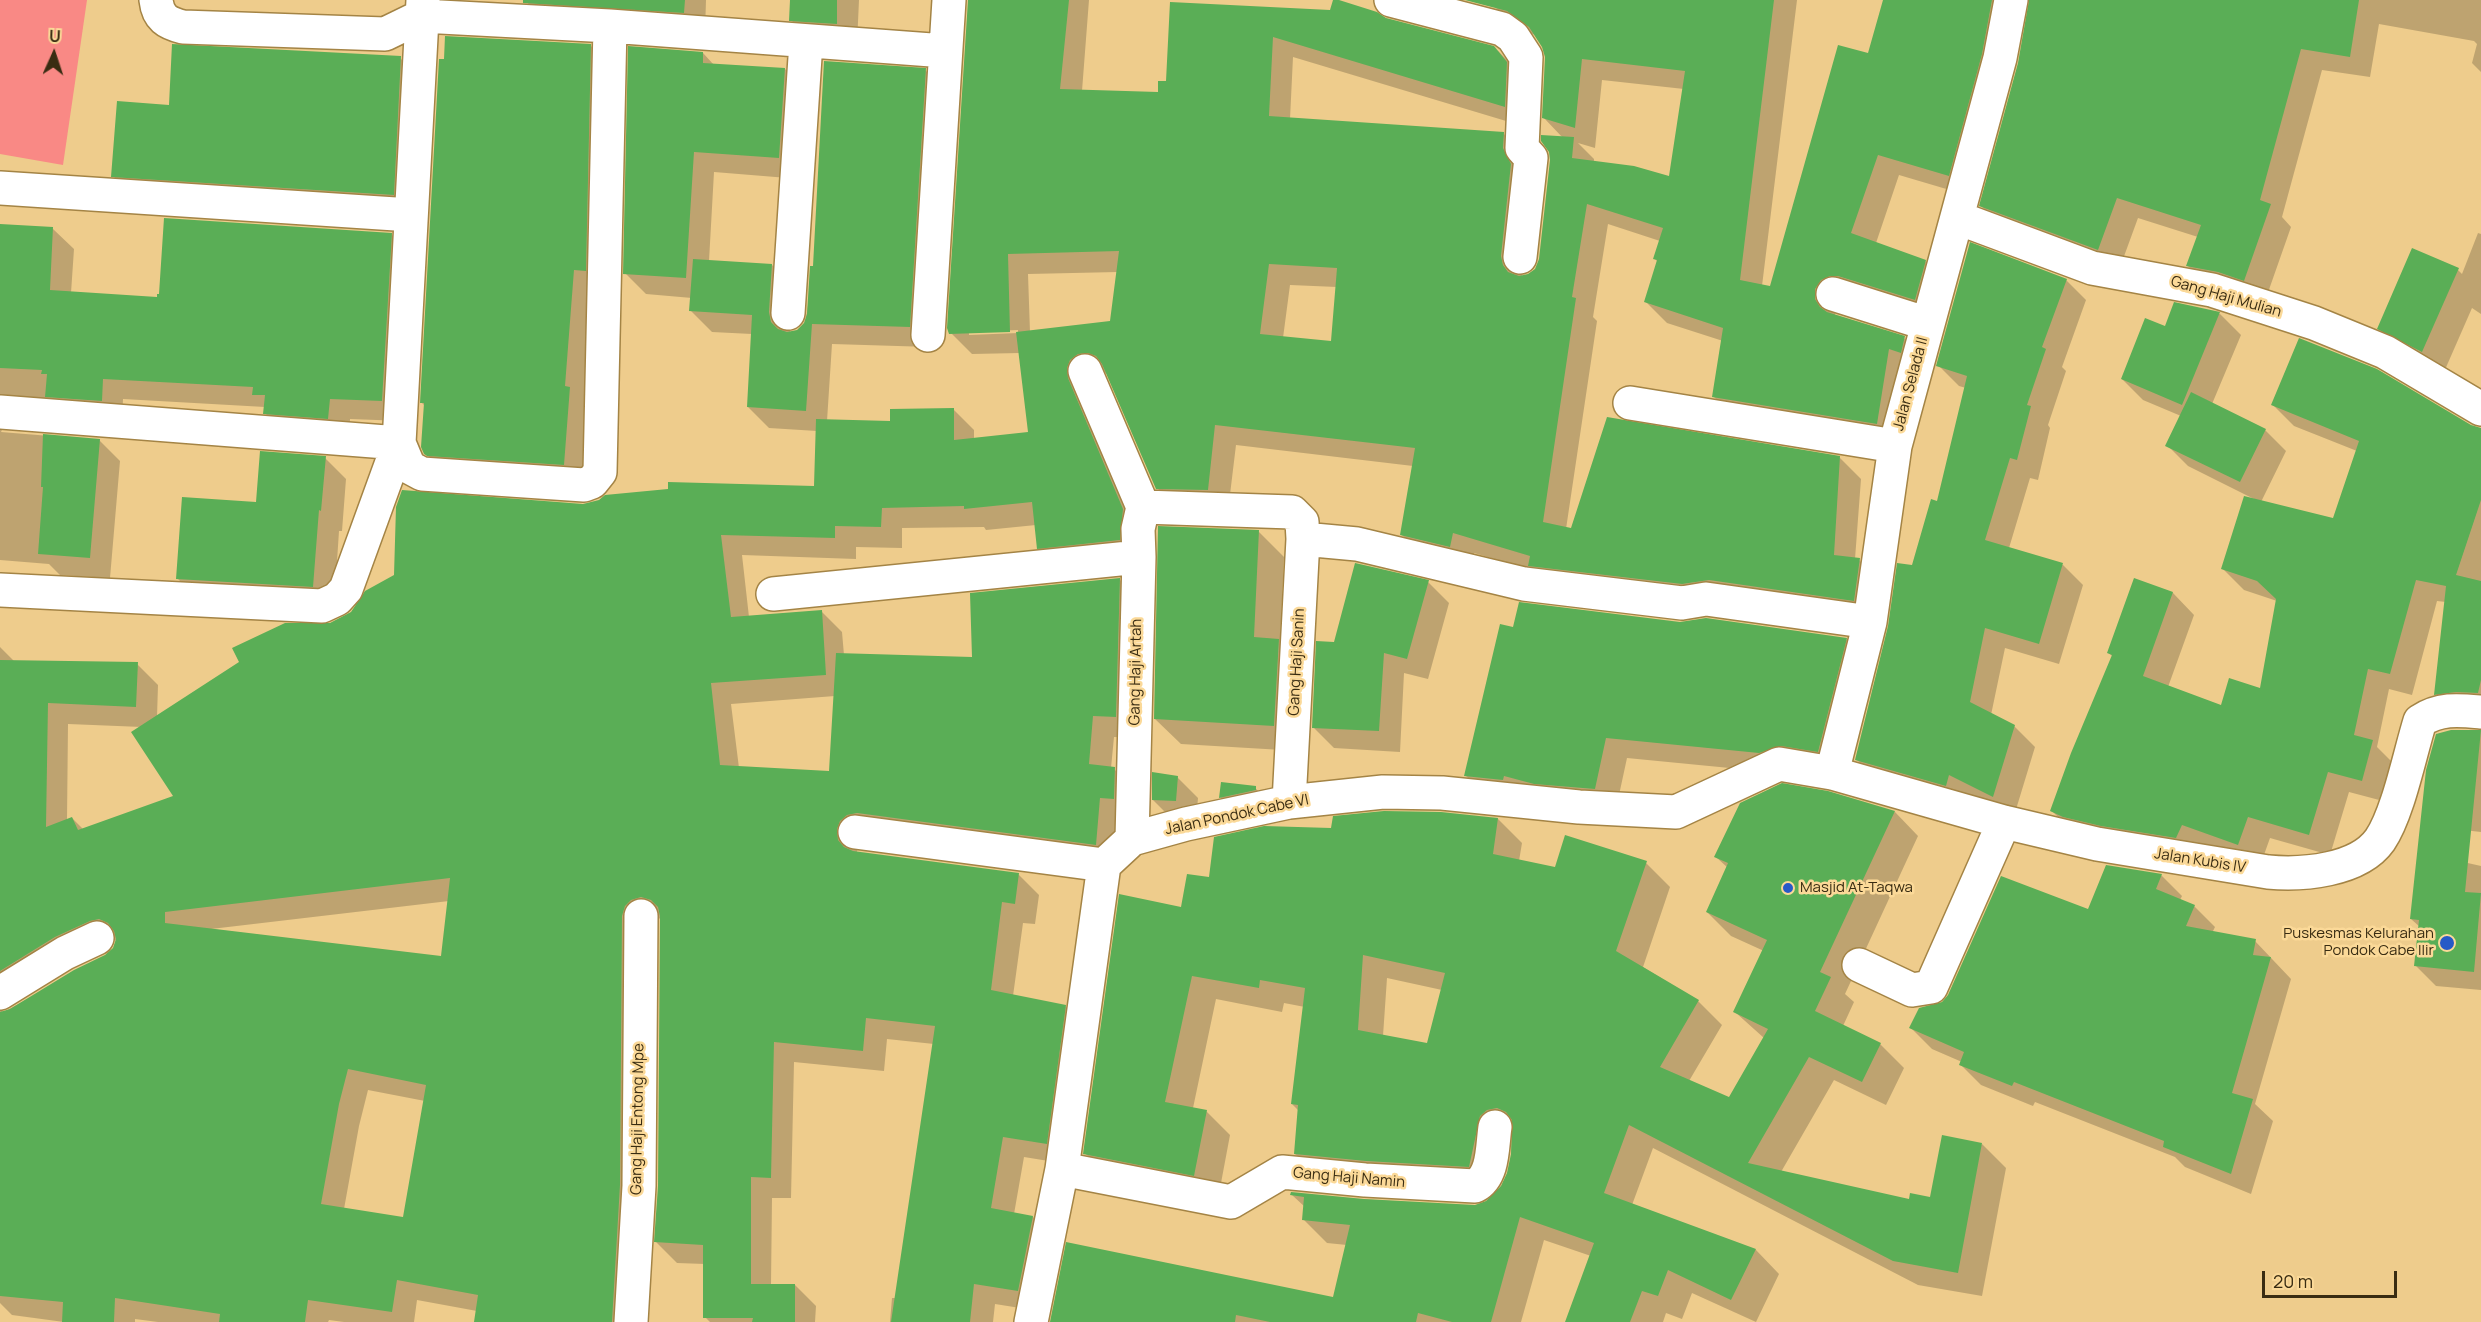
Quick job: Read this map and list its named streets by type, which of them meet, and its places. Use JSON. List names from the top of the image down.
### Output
{
  "streets": {
    "street": [
      "Gang Haji Mulian",
      "Jalan Selada II",
      "Gang Haji Sanin",
      "Gang Haji Artah",
      "Jalan Pondok Cabe VI",
      "Jalan Kubis IV",
      "Gang Haji Entong Mpe",
      "Gang Haji Namin"
    ]
  },
  "crossings": [
    ["Gang Haji Mulian", "Jalan Selada II"],
    ["Jalan Selada II", "Jalan Pondok Cabe VI"],
    ["Jalan Selada II", "Jalan Kubis IV"],
    ["Gang Haji Sanin", "Jalan Pondok Cabe VI"],
    ["Gang Haji Artah", "Jalan Pondok Cabe VI"],
    ["Jalan Pondok Cabe VI", "Jalan Kubis IV"]
  ],
  "places": ["Masjid At-Taqwa", "Puskesmas Kelurahan Pondok Cabe Ilir"],
  "scale_bar": "20 m",
  "north": "top"
}
